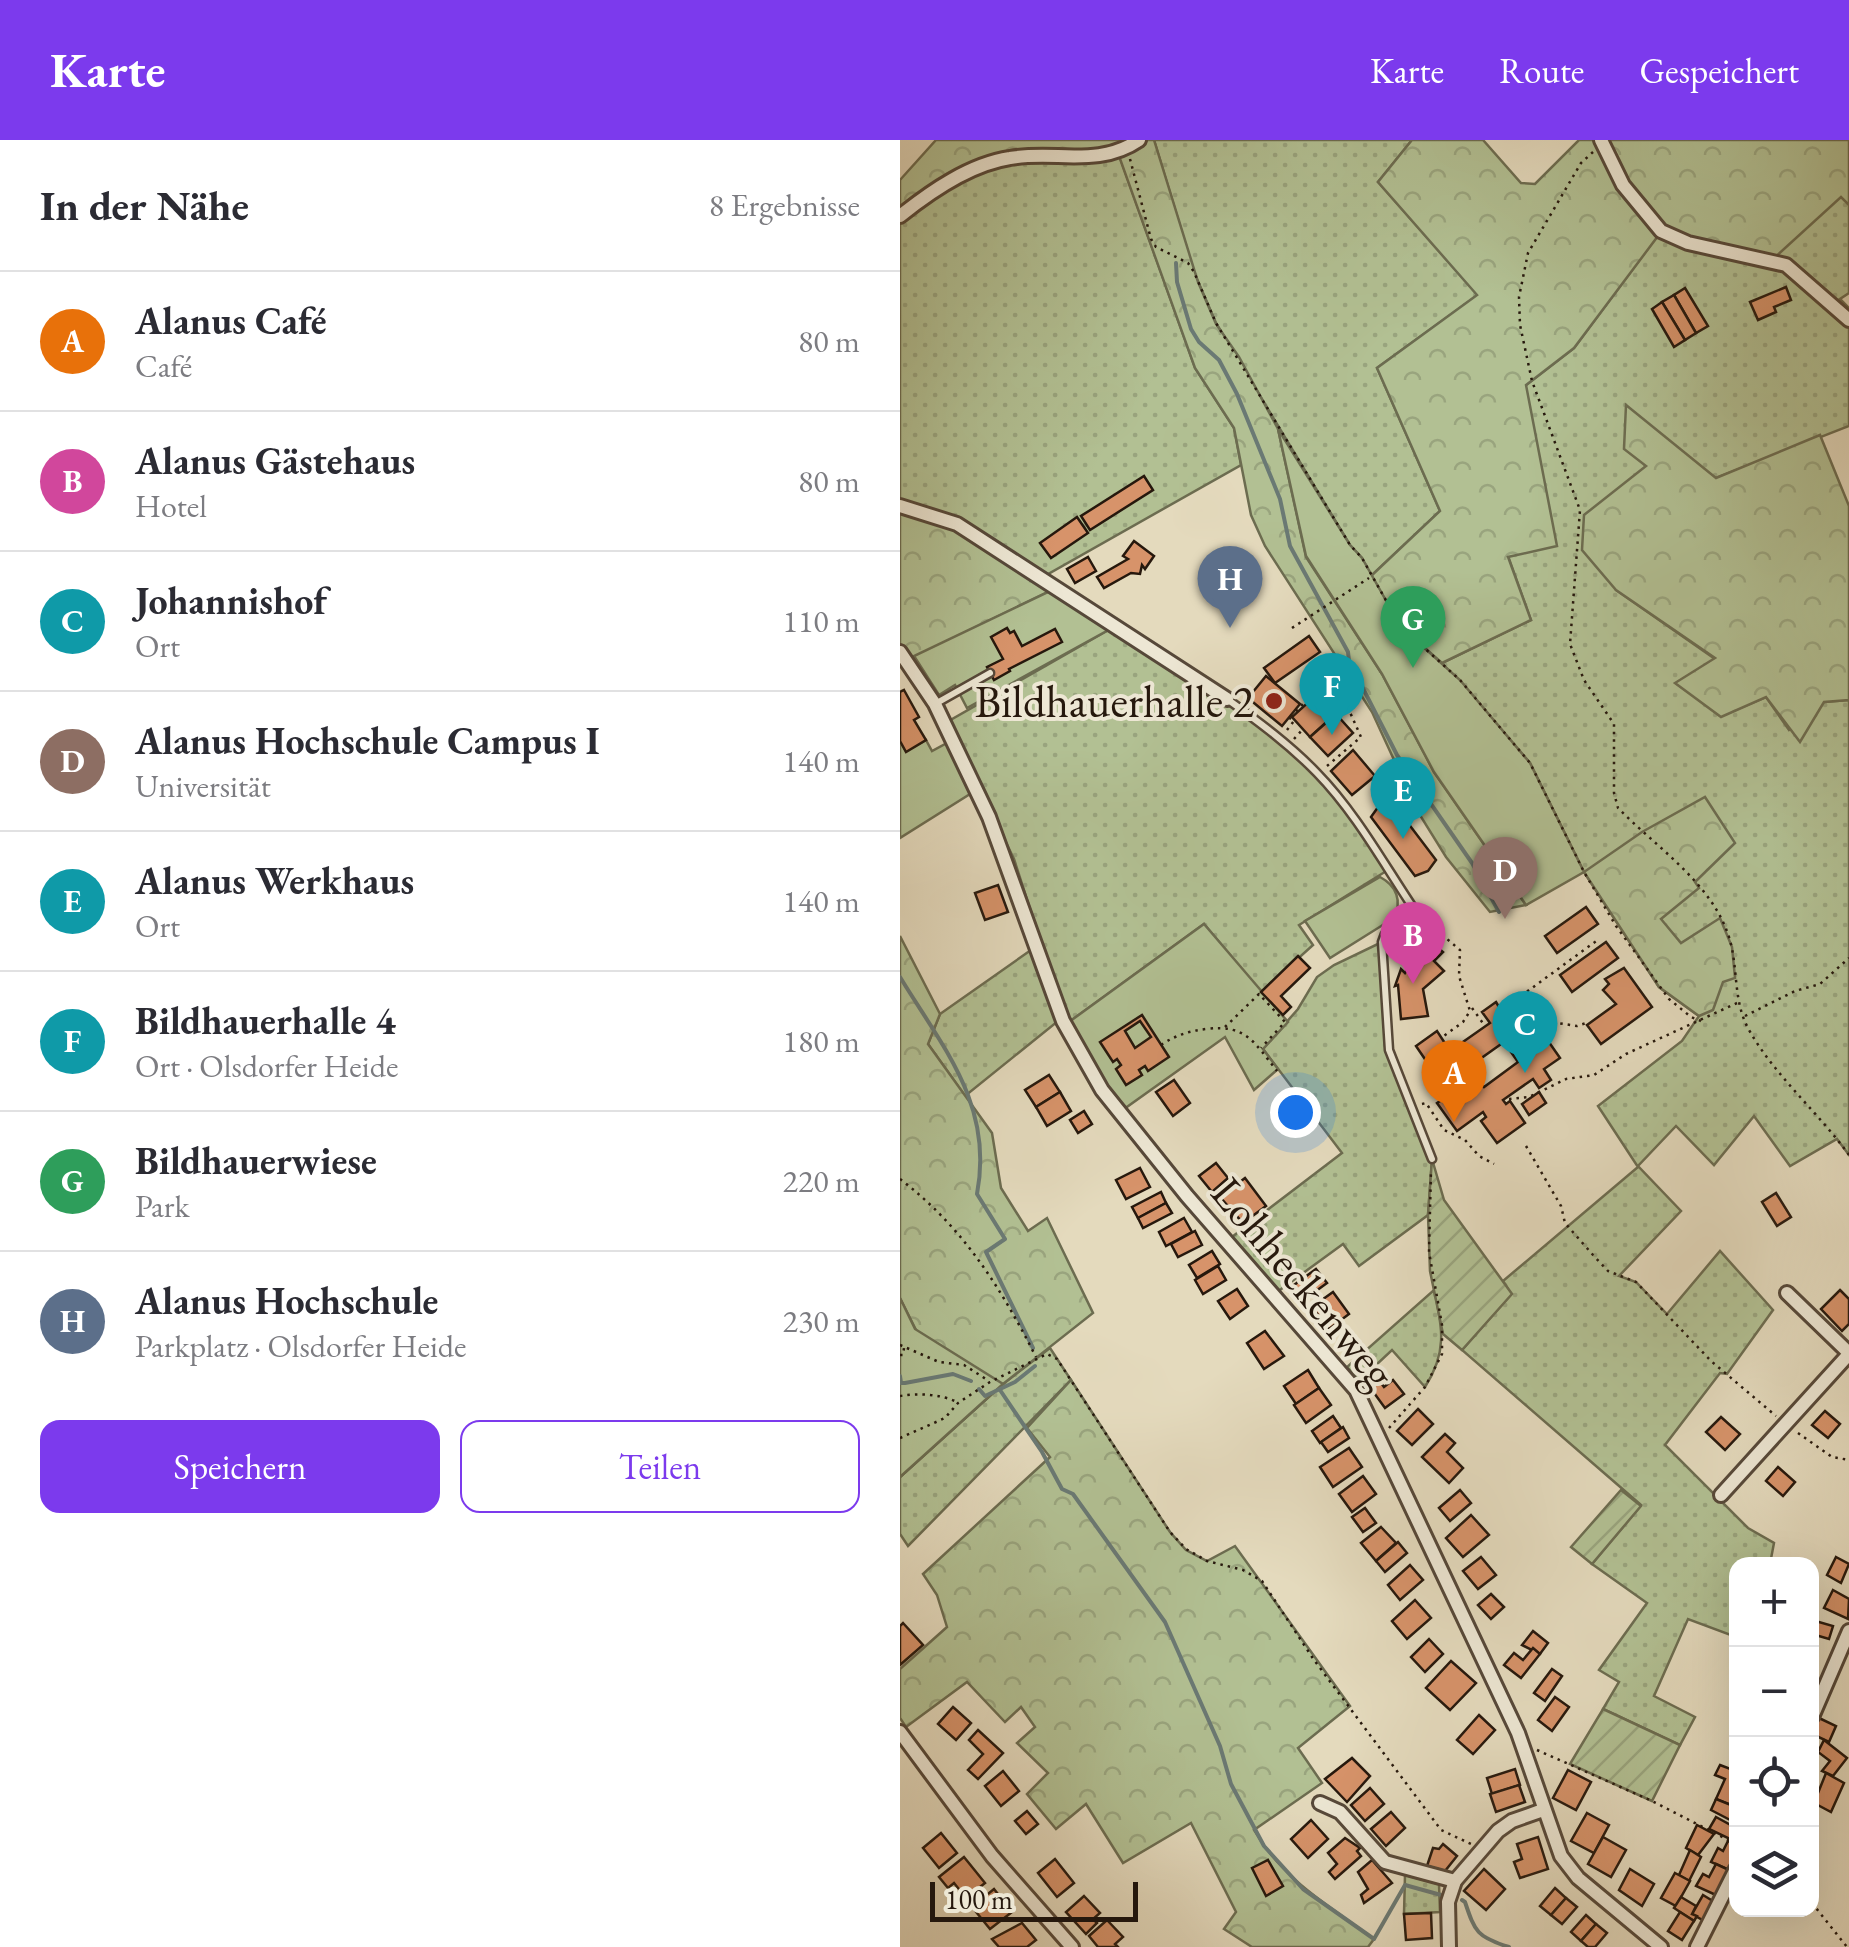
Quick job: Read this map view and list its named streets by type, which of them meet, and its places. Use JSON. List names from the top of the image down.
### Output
{
  "streets": {
    "street": ["Lohheckenweg"]
  },
  "places": ["Bildhauerhalle 2"],
  "scale_bar": "100 m",
  "page": {
    "header": "Karte",
    "nav": ["Karte", "Route", "Gespeichert"],
    "heading": ["In der Nähe", "8 Ergebnisse"],
    "list": [
      {
        "mark": "A",
        "name": "Alanus Café",
        "note": "Café",
        "value": "80 m"
      },
      {
        "mark": "B",
        "name": "Alanus Gästehaus",
        "note": "Hotel",
        "value": "80 m"
      },
      {
        "mark": "C",
        "name": "Johannishof",
        "note": "Ort",
        "value": "110 m"
      },
      {
        "mark": "D",
        "name": "Alanus Hochschule Campus I",
        "note": "Universität",
        "value": "140 m"
      },
      {
        "mark": "E",
        "name": "Alanus Werkhaus",
        "note": "Ort",
        "value": "140 m"
      },
      {
        "mark": "F",
        "name": "Bildhauerhalle 4",
        "note": "Ort · Olsdorfer Heide",
        "value": "180 m"
      },
      {
        "mark": "G",
        "name": "Bildhauerwiese",
        "note": "Park",
        "value": "220 m"
      },
      {
        "mark": "H",
        "name": "Alanus Hochschule",
        "note": "Parkplatz · Olsdorfer Heide",
        "value": "230 m"
      }
    ],
    "pins": [
      "H",
      "G",
      "F",
      "E",
      "D",
      "B",
      "C",
      "A"
    ],
    "buttons": ["Speichern", "Teilen"],
    "map_buttons": ["+", "−"],
    "scale": "100 m"
  }
}
